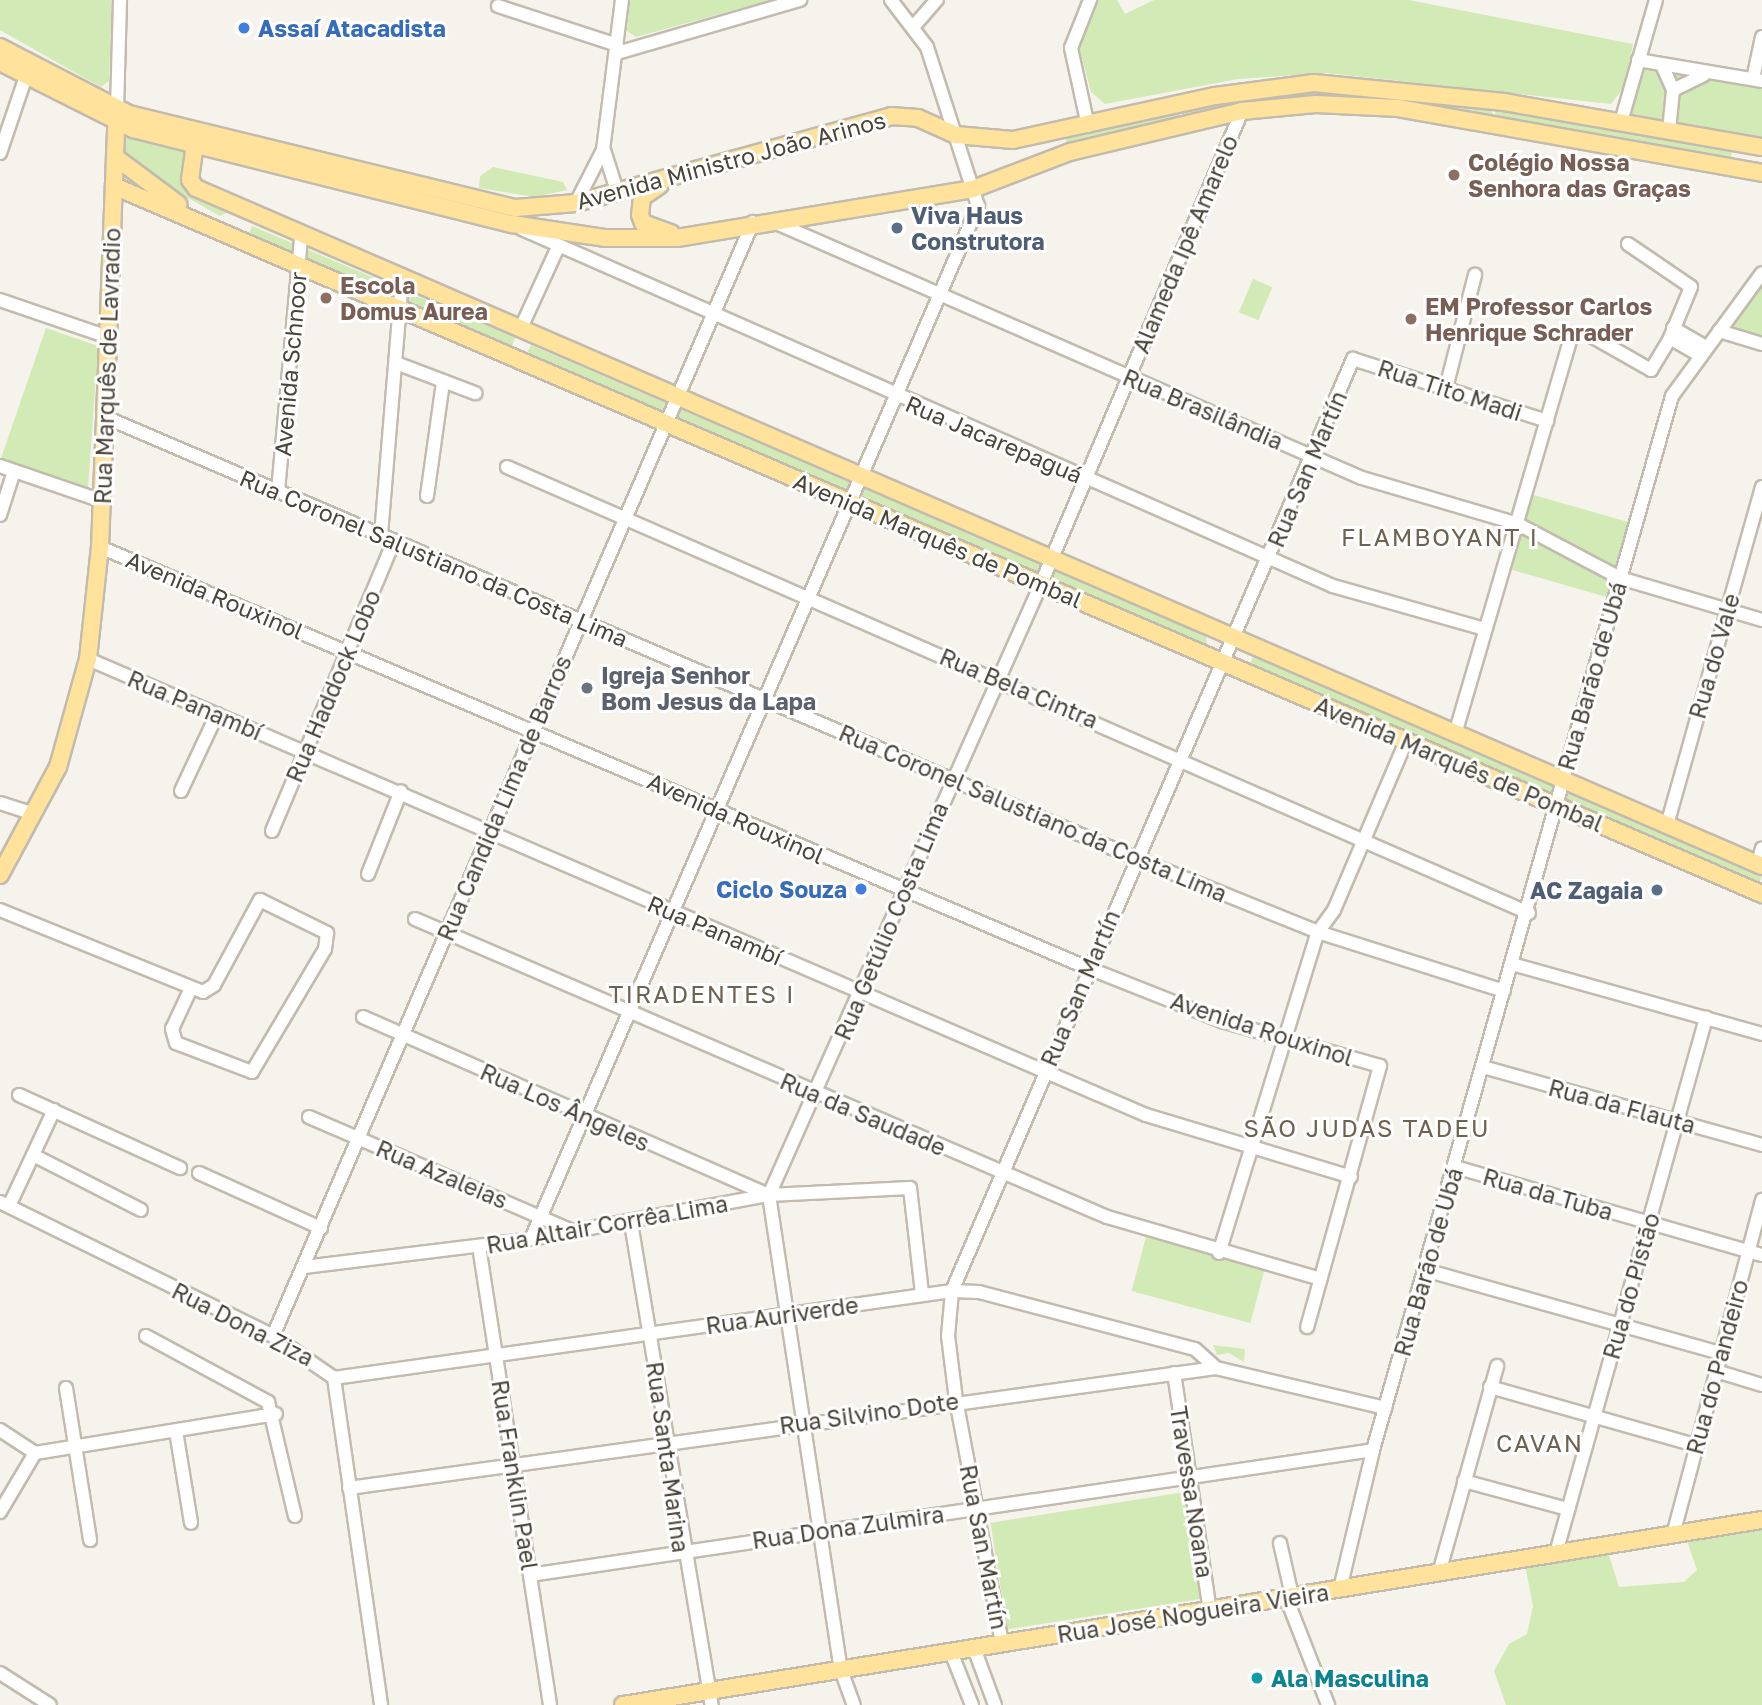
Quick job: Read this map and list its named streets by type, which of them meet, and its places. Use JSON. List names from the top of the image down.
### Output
{
  "streets": {
    "main road": [
      "Avenida Ministro João Arinos",
      "Rua Marquês de Lavradio",
      "Avenida Marquês de Pombal",
      "Rua José Nogueira Vieira"
    ],
    "street": [
      "Alameda Ipê Amarelo",
      "Avenida Schnoor",
      "Rua Tito Madi",
      "Rua Brasilândia",
      "Rua Jacarepaguá",
      "Rua San Martín",
      "Rua Coronel Salustiano da Costa Lima",
      "Avenida Rouxinol",
      "Rua do Vale",
      "Rua Barão de Ubá",
      "Rua Haddock Lobo",
      "Rua Bela Cintra",
      "Rua Panambí",
      "Rua Candida Lima de Barros",
      "Rua Getúlio Costa Lima",
      "Rua da Flauta",
      "Rua Los Ângeles",
      "Rua da Saudade",
      "Rua Azaleias",
      "Rua da Tuba",
      "Rua Altair Corrêa Lima",
      "Rua do Pistão",
      "Rua Auriverde",
      "Rua Dona Ziza",
      "Rua do Pandeiro",
      "Rua Silvino Dote",
      "Rua Santa Marina",
      "Rua Franklin Pael",
      "Travessa Noana",
      "Rua Dona Zulmira"
    ]
  },
  "crossings": [
    ["Avenida Ministro João Arinos", "Alameda Ipê Amarelo"],
    ["Avenida Ministro João Arinos", "Rua Marquês de Lavradio"],
    ["Avenida Ministro João Arinos", "Rua Brasilândia"],
    ["Avenida Ministro João Arinos", "Rua Jacarepaguá"],
    ["Avenida Ministro João Arinos", "Avenida Marquês de Pombal"],
    ["Alameda Ipê Amarelo", "Rua Brasilândia"],
    ["Avenida Schnoor", "Avenida Marquês de Pombal"],
    ["Avenida Schnoor", "Rua Coronel Salustiano da Costa Lima"],
    ["Rua Marquês de Lavradio", "Avenida Marquês de Pombal"],
    ["Rua Marquês de Lavradio", "Rua Coronel Salustiano da Costa Lima"],
    ["Rua Marquês de Lavradio", "Avenida Rouxinol"],
    ["Rua Marquês de Lavradio", "Rua Panambí"],
    ["Rua Tito Madi", "Rua San Martín"],
    ["Rua Brasilândia", "Rua San Martín"],
    ["Rua Brasilândia", "Rua do Vale"],
    ["Rua Brasilândia", "Rua Barão de Ubá"],
    ["Rua Jacarepaguá", "Rua San Martín"],
    ["Rua San Martín", "Avenida Marquês de Pombal"],
    ["Rua San Martín", "Rua Coronel Salustiano da Costa Lima"],
    ["Rua San Martín", "Avenida Rouxinol"],
    ["Rua San Martín", "Rua Bela Cintra"],
    ["Rua San Martín", "Rua Panambí"],
    ["Rua San Martín", "Rua da Saudade"],
    ["Rua San Martín", "Rua Auriverde"],
    ["Rua San Martín", "Rua Silvino Dote"],
    ["Rua San Martín", "Rua Dona Zulmira"],
    ["Rua San Martín", "Rua José Nogueira Vieira"],
    ["Avenida Marquês de Pombal", "Rua do Vale"],
    ["Avenida Marquês de Pombal", "Rua Barão de Ubá"],
    ["Avenida Marquês de Pombal", "Rua Candida Lima de Barros"],
    ["Avenida Marquês de Pombal", "Rua Getúlio Costa Lima"],
    ["Rua Coronel Salustiano da Costa Lima", "Rua Barão de Ubá"],
    ["Rua Coronel Salustiano da Costa Lima", "Rua Haddock Lobo"],
    ["Rua Coronel Salustiano da Costa Lima", "Rua Candida Lima de Barros"],
    ["Rua Coronel Salustiano da Costa Lima", "Rua Getúlio Costa Lima"],
    ["Avenida Rouxinol", "Rua Haddock Lobo"],
    ["Avenida Rouxinol", "Rua Panambí"],
    ["Avenida Rouxinol", "Rua Candida Lima de Barros"],
    ["Avenida Rouxinol", "Rua Getúlio Costa Lima"],
    ["Rua Barão de Ubá", "Rua Bela Cintra"],
    ["Rua Barão de Ubá", "Rua da Flauta"],
    ["Rua Barão de Ubá", "Rua da Tuba"],
    ["Rua Barão de Ubá", "Rua Silvino Dote"],
    ["Rua Barão de Ubá", "Rua Dona Zulmira"],
    ["Rua Barão de Ubá", "Rua José Nogueira Vieira"],
    ["Rua Haddock Lobo", "Rua Panambí"],
    ["Rua Bela Cintra", "Rua Candida Lima de Barros"],
    ["Rua Bela Cintra", "Rua Getúlio Costa Lima"],
    ["Rua Panambí", "Rua Candida Lima de Barros"],
    ["Rua Panambí", "Rua Getúlio Costa Lima"],
    ["Rua Candida Lima de Barros", "Rua Los Ângeles"],
    ["Rua Candida Lima de Barros", "Rua da Saudade"],
    ["Rua Candida Lima de Barros", "Rua Azaleias"],
    ["Rua Candida Lima de Barros", "Rua Altair Corrêa Lima"],
    ["Rua Candida Lima de Barros", "Rua Dona Ziza"],
    ["Rua Getúlio Costa Lima", "Rua Los Ângeles"],
    ["Rua Getúlio Costa Lima", "Rua da Saudade"],
    ["Rua Getúlio Costa Lima", "Rua Altair Corrêa Lima"],
    ["Rua da Flauta", "Rua do Pistão"],
    ["Rua Los Ângeles", "Rua Altair Corrêa Lima"],
    ["Rua Azaleias", "Rua Altair Corrêa Lima"],
    ["Rua da Tuba", "Rua do Pistão"],
    ["Rua da Tuba", "Rua do Pandeiro"],
    ["Rua Altair Corrêa Lima", "Rua Auriverde"],
    ["Rua Altair Corrêa Lima", "Rua Santa Marina"],
    ["Rua Altair Corrêa Lima", "Rua Franklin Pael"],
    ["Rua do Pistão", "Rua José Nogueira Vieira"],
    ["Rua Auriverde", "Rua Dona Ziza"],
    ["Rua Auriverde", "Rua Silvino Dote"],
    ["Rua Auriverde", "Rua Santa Marina"],
    ["Rua Auriverde", "Rua Franklin Pael"],
    ["Rua Dona Ziza", "Rua Silvino Dote"],
    ["Rua do Pandeiro", "Rua José Nogueira Vieira"],
    ["Rua Silvino Dote", "Rua Santa Marina"],
    ["Rua Silvino Dote", "Rua Franklin Pael"],
    ["Rua Silvino Dote", "Travessa Noana"],
    ["Rua Santa Marina", "Rua Dona Zulmira"],
    ["Rua Santa Marina", "Rua José Nogueira Vieira"],
    ["Rua Franklin Pael", "Rua Dona Zulmira"],
    ["Travessa Noana", "Rua Dona Zulmira"],
    ["Travessa Noana", "Rua José Nogueira Vieira"]
  ],
  "districts": [
    "FLAMBOYANT I",
    "TIRADENTES I",
    "SÃO JUDAS TADEU",
    "CAVAN"
  ],
  "places": [
    "Assaí Atacadista",
    "Colégio Nossa Senhora das Graças",
    "Viva Haus Construtora",
    "Escola Domus Aurea",
    "EM Professor Carlos Henrique Schrader",
    "Igreja Senhor Bom Jesus da Lapa",
    "Ciclo Souza",
    "AC Zagaia",
    "Ala Masculina"
  ]
}
